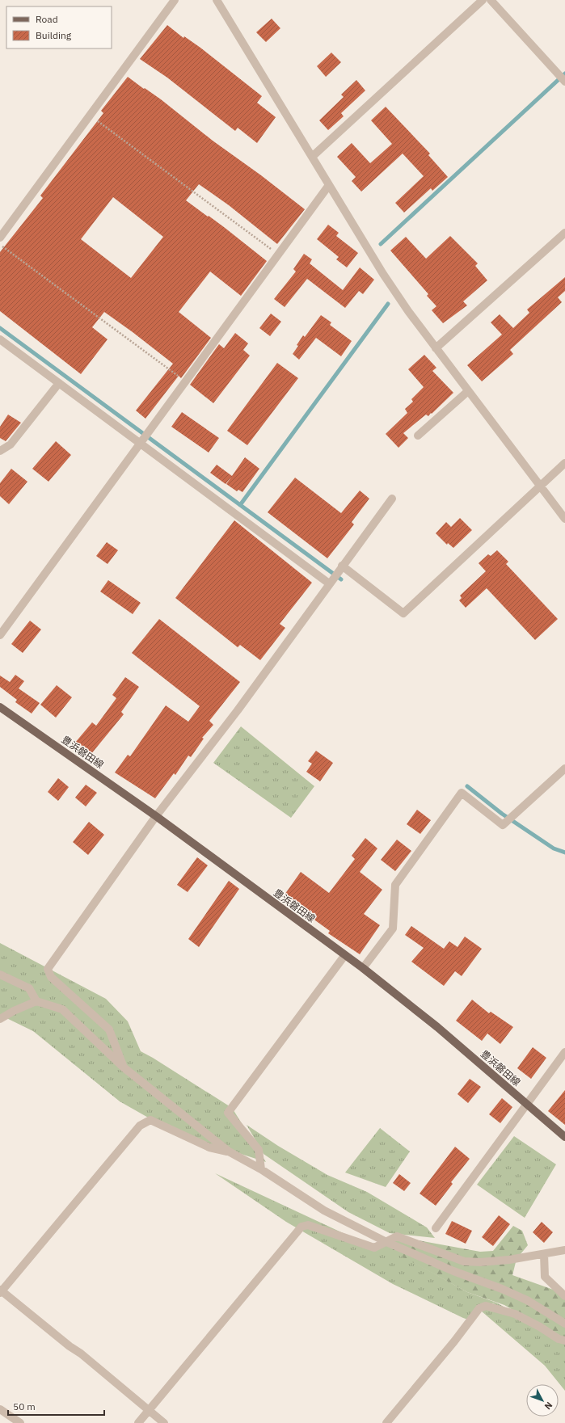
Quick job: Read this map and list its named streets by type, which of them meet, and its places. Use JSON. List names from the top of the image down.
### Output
{
  "streets": {
    "main road": ["豊浜磐田線"]
  },
  "legend": ["Road", "Building"],
  "scale_bar": "50 m",
  "north": "bottom right"
}
